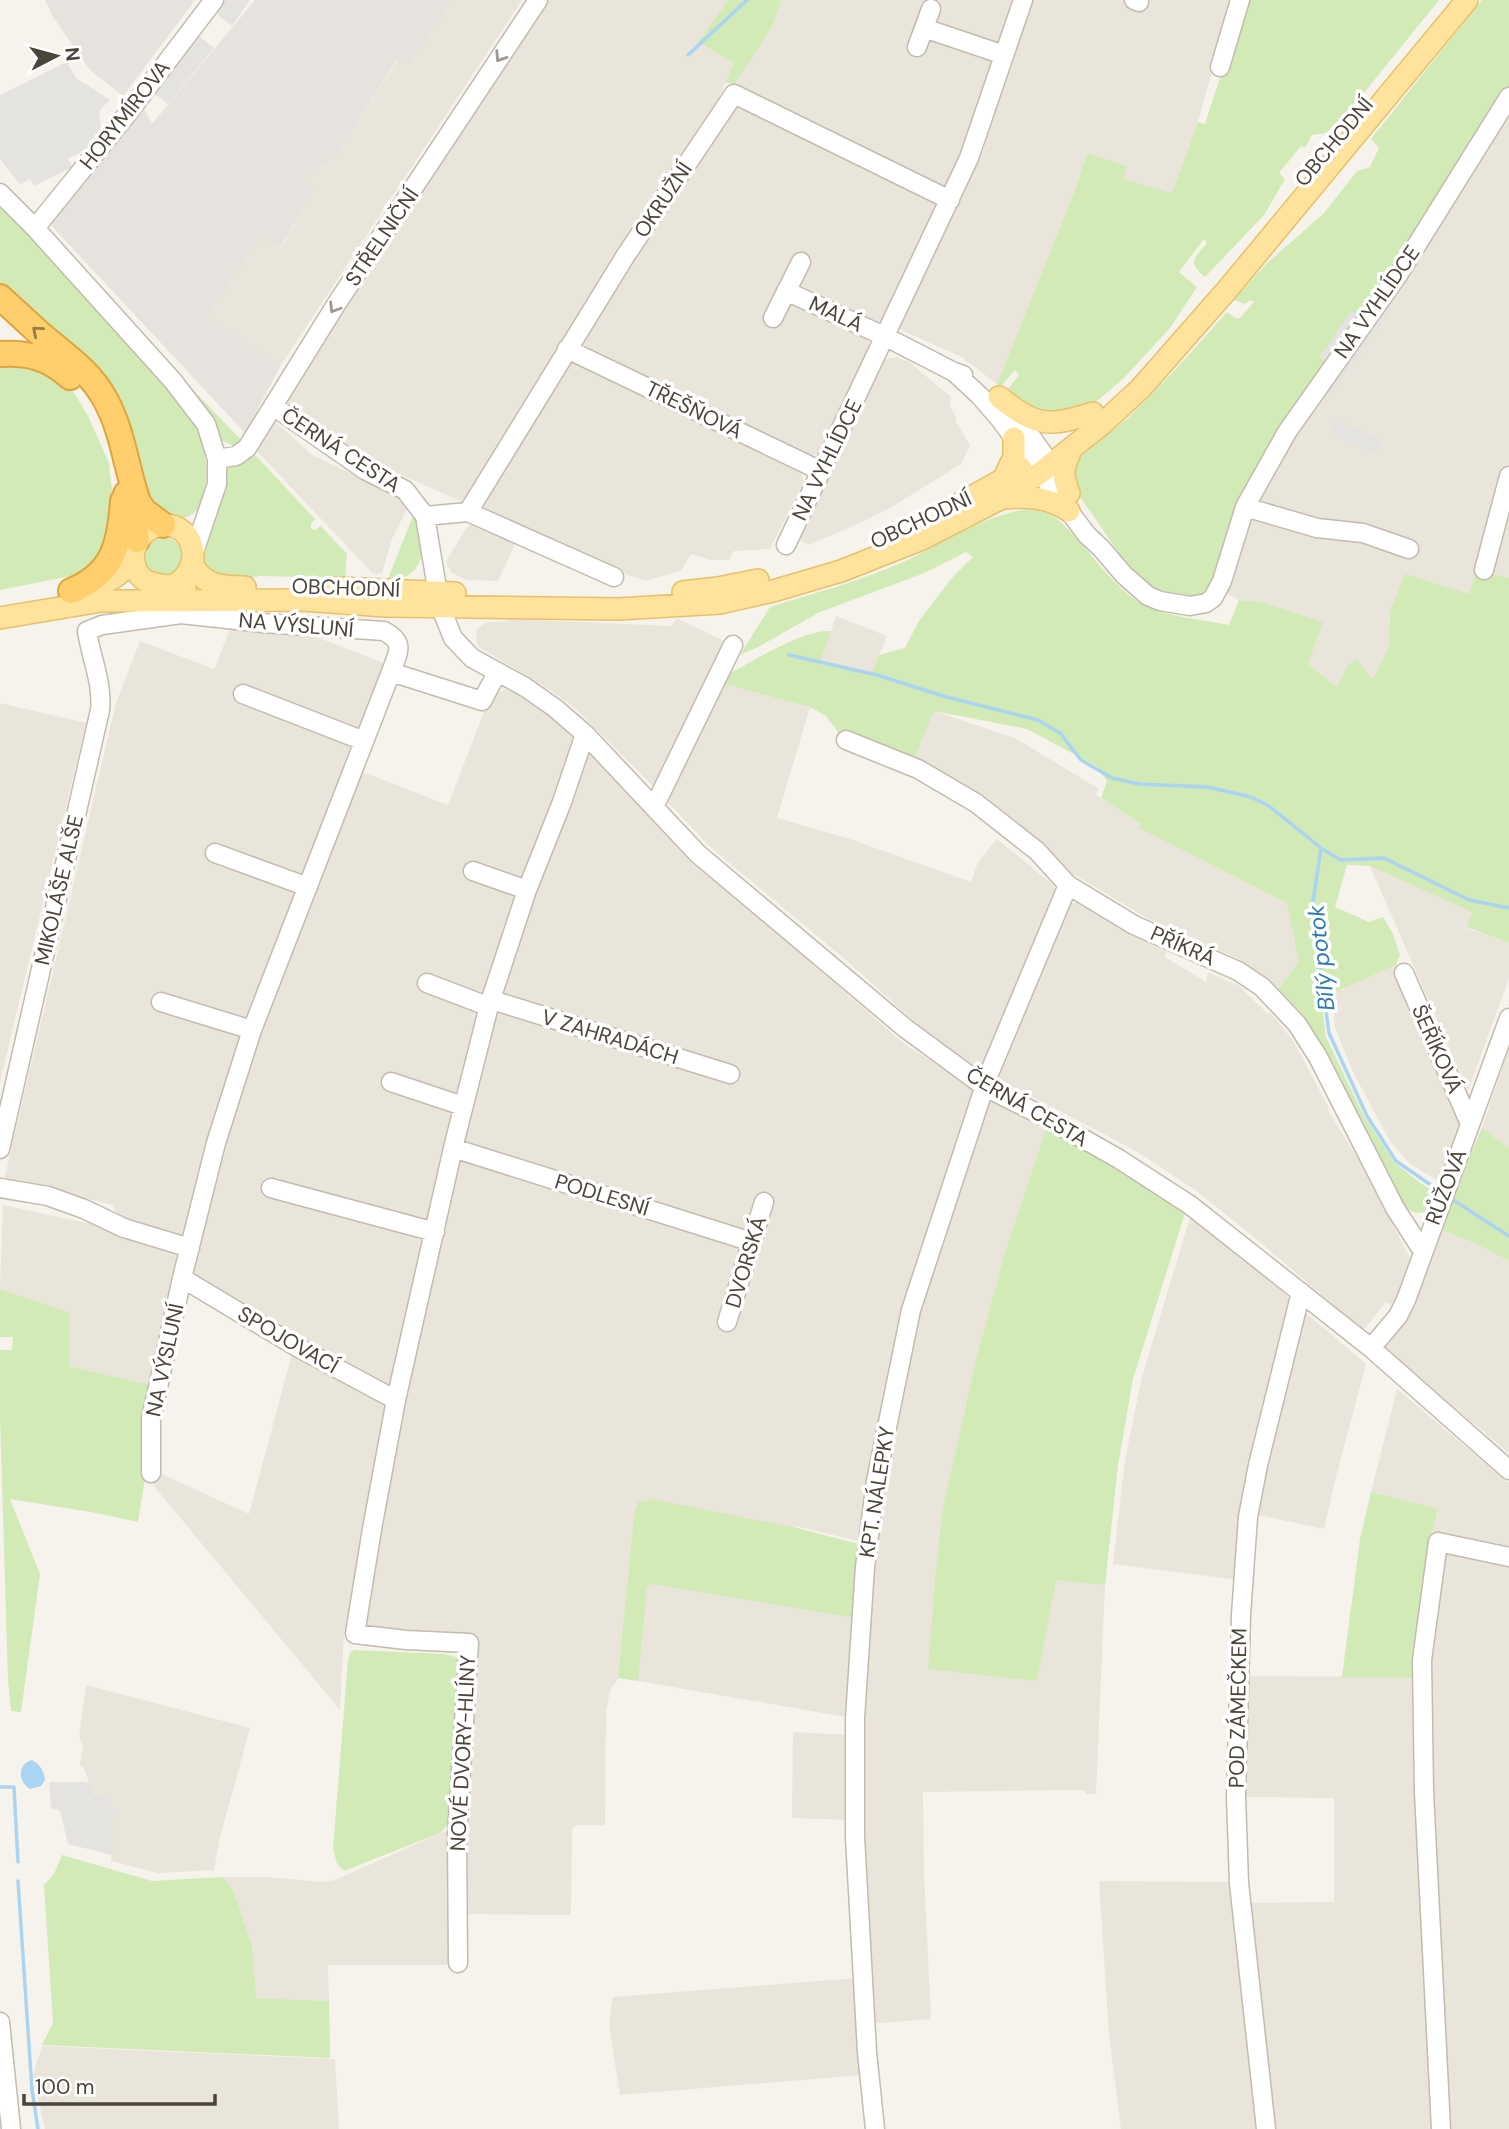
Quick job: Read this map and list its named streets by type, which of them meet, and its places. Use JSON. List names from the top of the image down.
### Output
{
  "streets": {
    "main road": ["OBCHODNÍ"],
    "street": [
      "HORYMÍROVA",
      "OKRUŽNÍ",
      "STŘELNIČNÍ",
      "NA VYHLÍDCE",
      "MALÁ",
      "TŘEŠŇOVÁ",
      "ČERNÁ CESTA",
      "NA VÝSLUNÍ",
      "MIKOLÁŠE ALŠE",
      "PŘÍKRÁ",
      "V ZAHRADÁCH",
      "ŠEŘÍKOVÁ",
      "RŮŽOVÁ",
      "PODLESNÍ",
      "DVORSKÁ",
      "SPOJOVACÍ",
      "KPT. NÁLEPKY",
      "POD ZÁMEČKEM",
      "NOVÉ DVORY-HLÍNY"
    ]
  },
  "crossings": [
    ["OBCHODNÍ", "NA VYHLÍDCE"],
    ["OBCHODNÍ", "ČERNÁ CESTA"],
    ["OKRUŽNÍ", "NA VYHLÍDCE"],
    ["OKRUŽNÍ", "TŘEŠŇOVÁ"],
    ["STŘELNIČNÍ", "ČERNÁ CESTA"],
    ["NA VYHLÍDCE", "MALÁ"],
    ["NA VYHLÍDCE", "TŘEŠŇOVÁ"],
    ["ČERNÁ CESTA", "RŮŽOVÁ"],
    ["ČERNÁ CESTA", "KPT. NÁLEPKY"],
    ["ČERNÁ CESTA", "POD ZÁMEČKEM"],
    ["NA VÝSLUNÍ", "MIKOLÁŠE ALŠE"],
    ["NA VÝSLUNÍ", "SPOJOVACÍ"],
    ["PŘÍKRÁ", "RŮŽOVÁ"],
    ["PŘÍKRÁ", "KPT. NÁLEPKY"],
    ["ŠEŘÍKOVÁ", "RŮŽOVÁ"],
    ["PODLESNÍ", "DVORSKÁ"],
    ["SPOJOVACÍ", "NOVÉ DVORY-HLÍNY"]
  ],
  "one_way": ["STŘELNIČNÍ"],
  "water": ["Bílý potok"],
  "scale_bar": "100 m",
  "north": "right"
}
